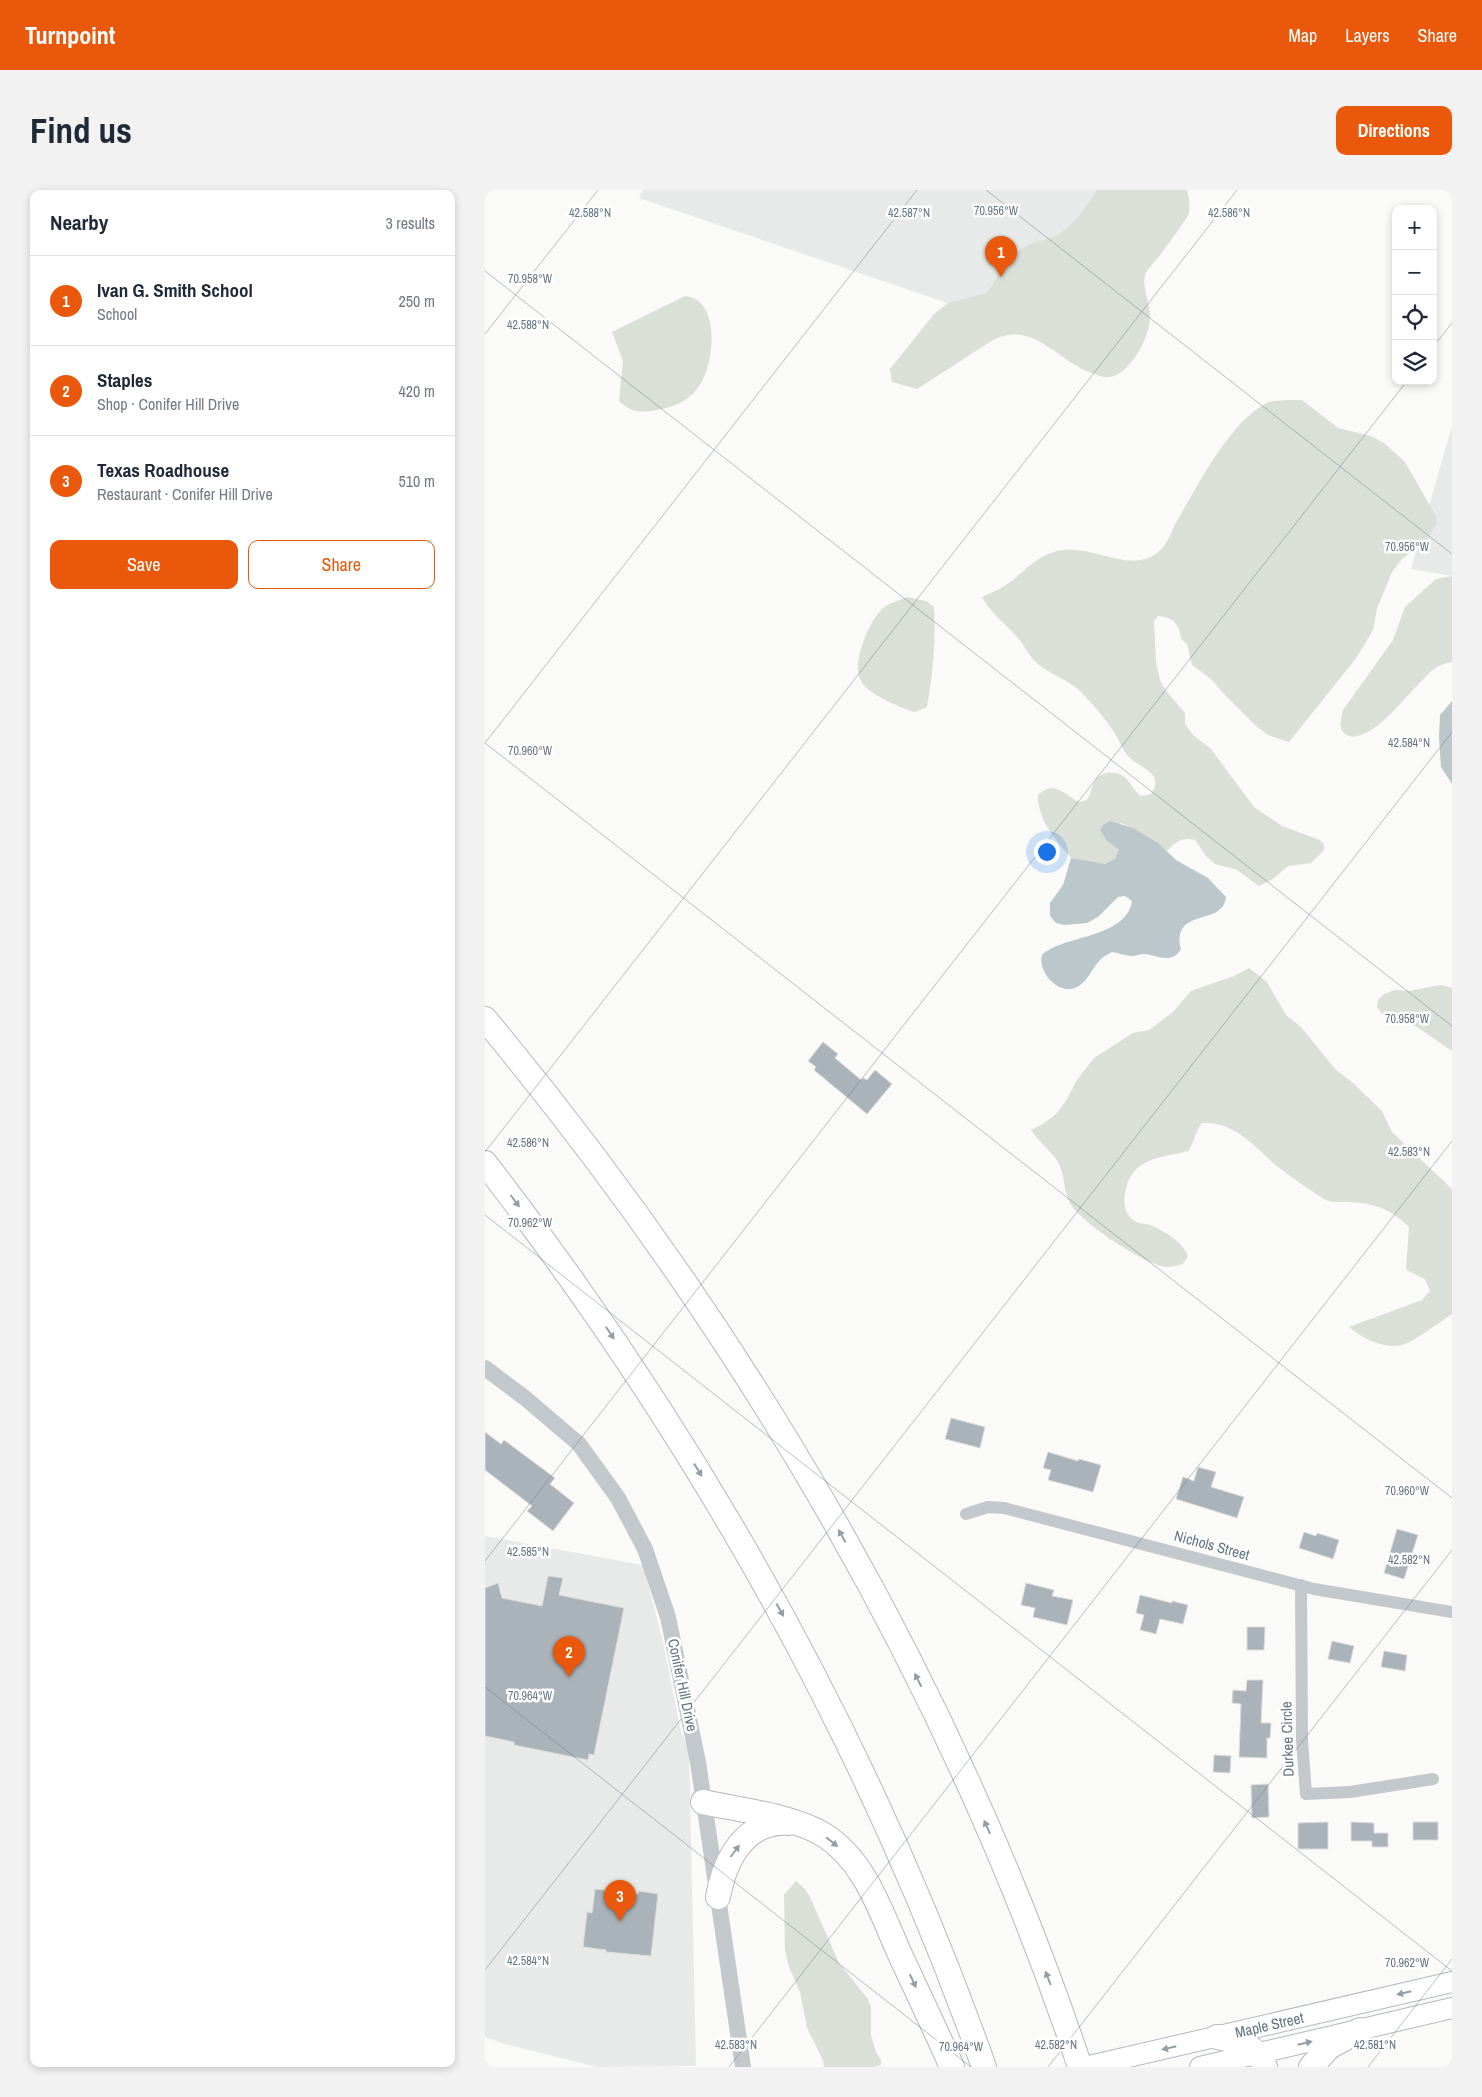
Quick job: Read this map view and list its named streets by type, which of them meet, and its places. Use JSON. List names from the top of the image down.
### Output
{
  "streets": {
    "main road": ["Maple Street"],
    "street": ["Nichols Street", "Conifer Hill Drive", "Durkee Circle"]
  },
  "crossings": [
    ["Nichols Street", "Durkee Circle"]
  ],
  "page": {
    "header": "Turnpoint",
    "nav": ["Map", "Layers", "Share"],
    "buttons": [
      "Directions",
      ["Save", "Share"]
    ],
    "title": "Find us",
    "heading": ["Nearby", "3 results"],
    "map_buttons": ["+", "−"],
    "pins": ["1", "2", "3"],
    "list": [
      {
        "mark": "1",
        "name": "Ivan G. Smith School",
        "note": "School",
        "value": "250 m"
      },
      {
        "mark": "2",
        "name": "Staples",
        "note": "Shop · Conifer Hill Drive",
        "value": "420 m"
      },
      {
        "mark": "3",
        "name": "Texas Roadhouse",
        "note": "Restaurant · Conifer Hill Drive",
        "value": "510 m"
      }
    ]
  },
  "coordinates": [
    "70.956°W",
    "42.588°N",
    "42.587°N",
    "42.586°N",
    "70.958°W",
    "42.584°N",
    "70.960°W",
    "42.583°N",
    "70.962°W",
    "42.585°N",
    "42.582°N",
    "70.964°W",
    "42.581°N"
  ]
}
